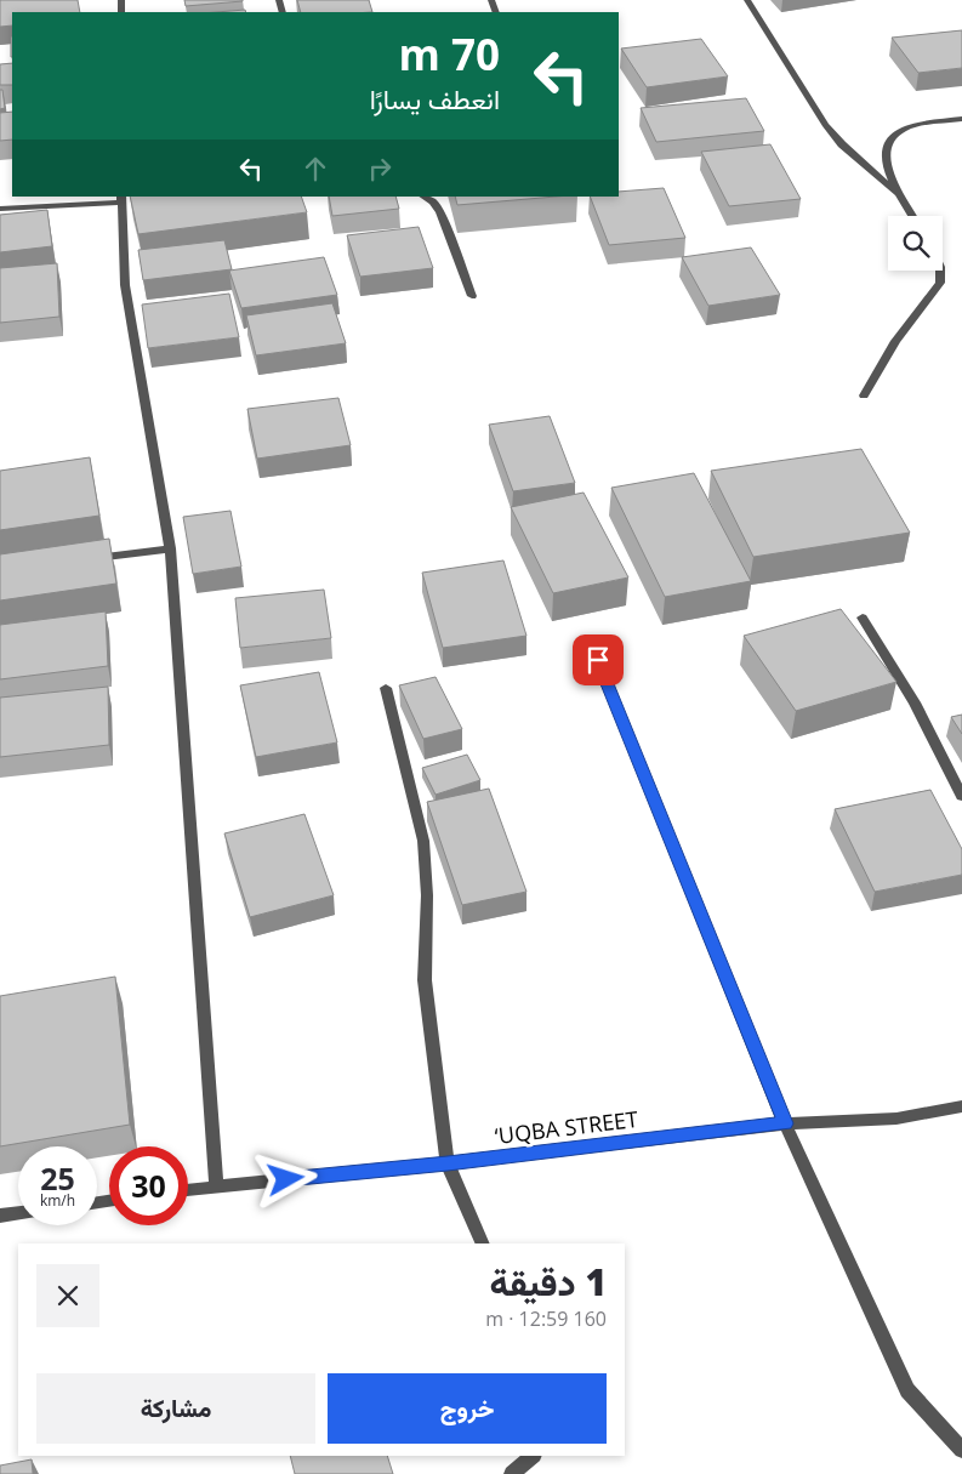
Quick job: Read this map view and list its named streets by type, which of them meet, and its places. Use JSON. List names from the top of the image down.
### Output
{
  "streets": {
    "street": ["‘UQBA STREET"]
  },
  "page": {
    "turn": ["70 m", "انعطف يسارًا"],
    "speed": "25 km/h",
    "limit": "30",
    "heading": ["1 دقيقة", "160 m · 12:59"],
    "buttons": ["خروج", "مشاركة"]
  }
}
